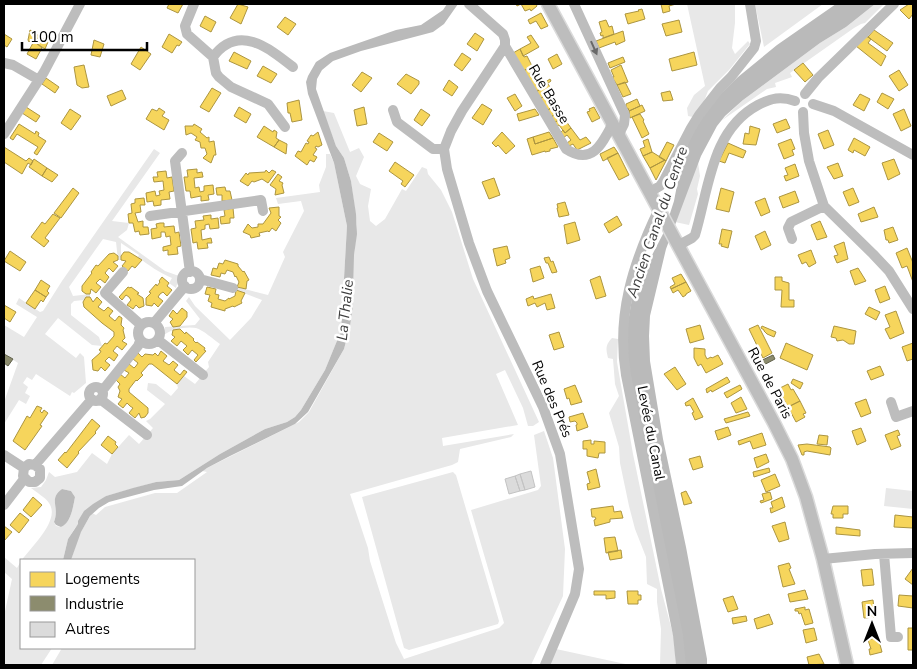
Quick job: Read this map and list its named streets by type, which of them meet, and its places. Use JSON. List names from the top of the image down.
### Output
{
  "streets": {
    "main road": ["Rue de Paris"],
    "street": ["Rue Basse", "Rue des Prés", "Levée du Canal"]
  },
  "crossings": [
    ["Rue Basse", "Rue de Paris"],
    ["Rue de Paris", "Levée du Canal"]
  ],
  "water": ["Ancien Canal du Centre", "La Thalie"],
  "legend": ["Logements", "Industrie", "Autres"],
  "scale_bar": "100 m",
  "north": "top"
}
